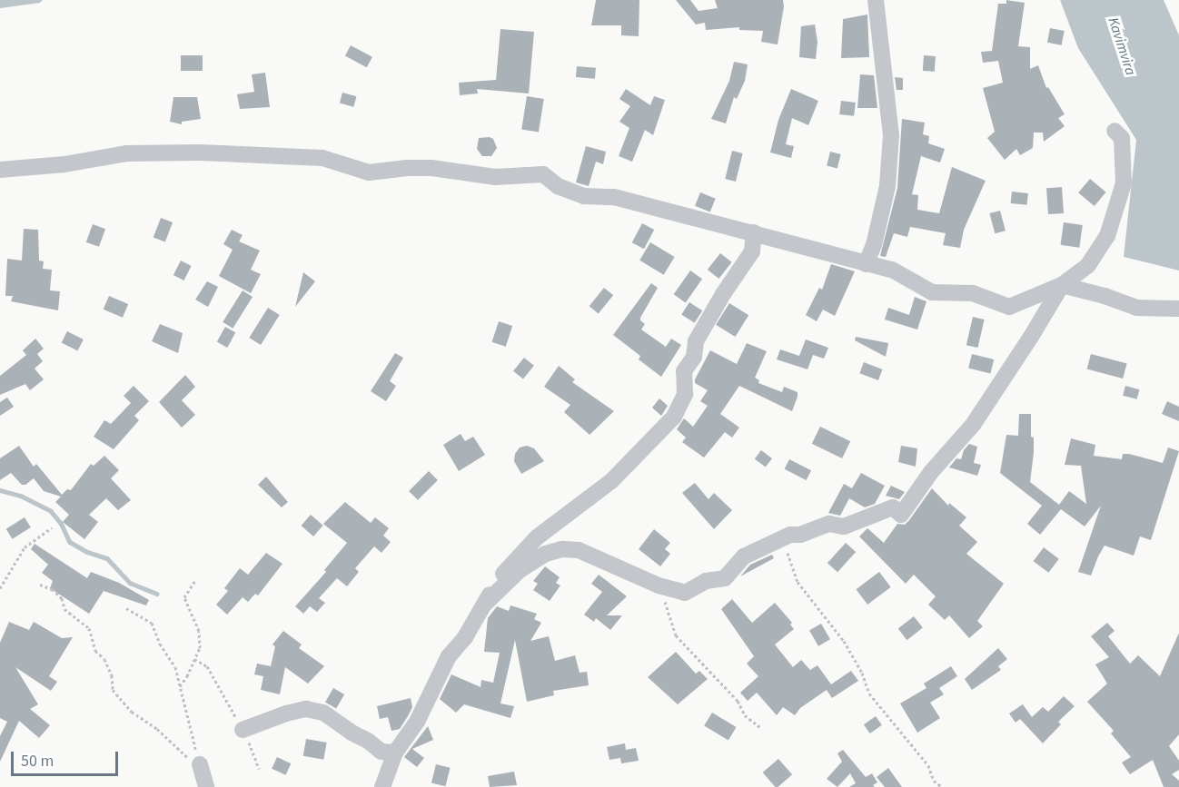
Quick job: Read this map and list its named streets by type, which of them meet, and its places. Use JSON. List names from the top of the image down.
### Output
{
  "water": ["Kavimvira"],
  "scale_bar": "50 m"
}
